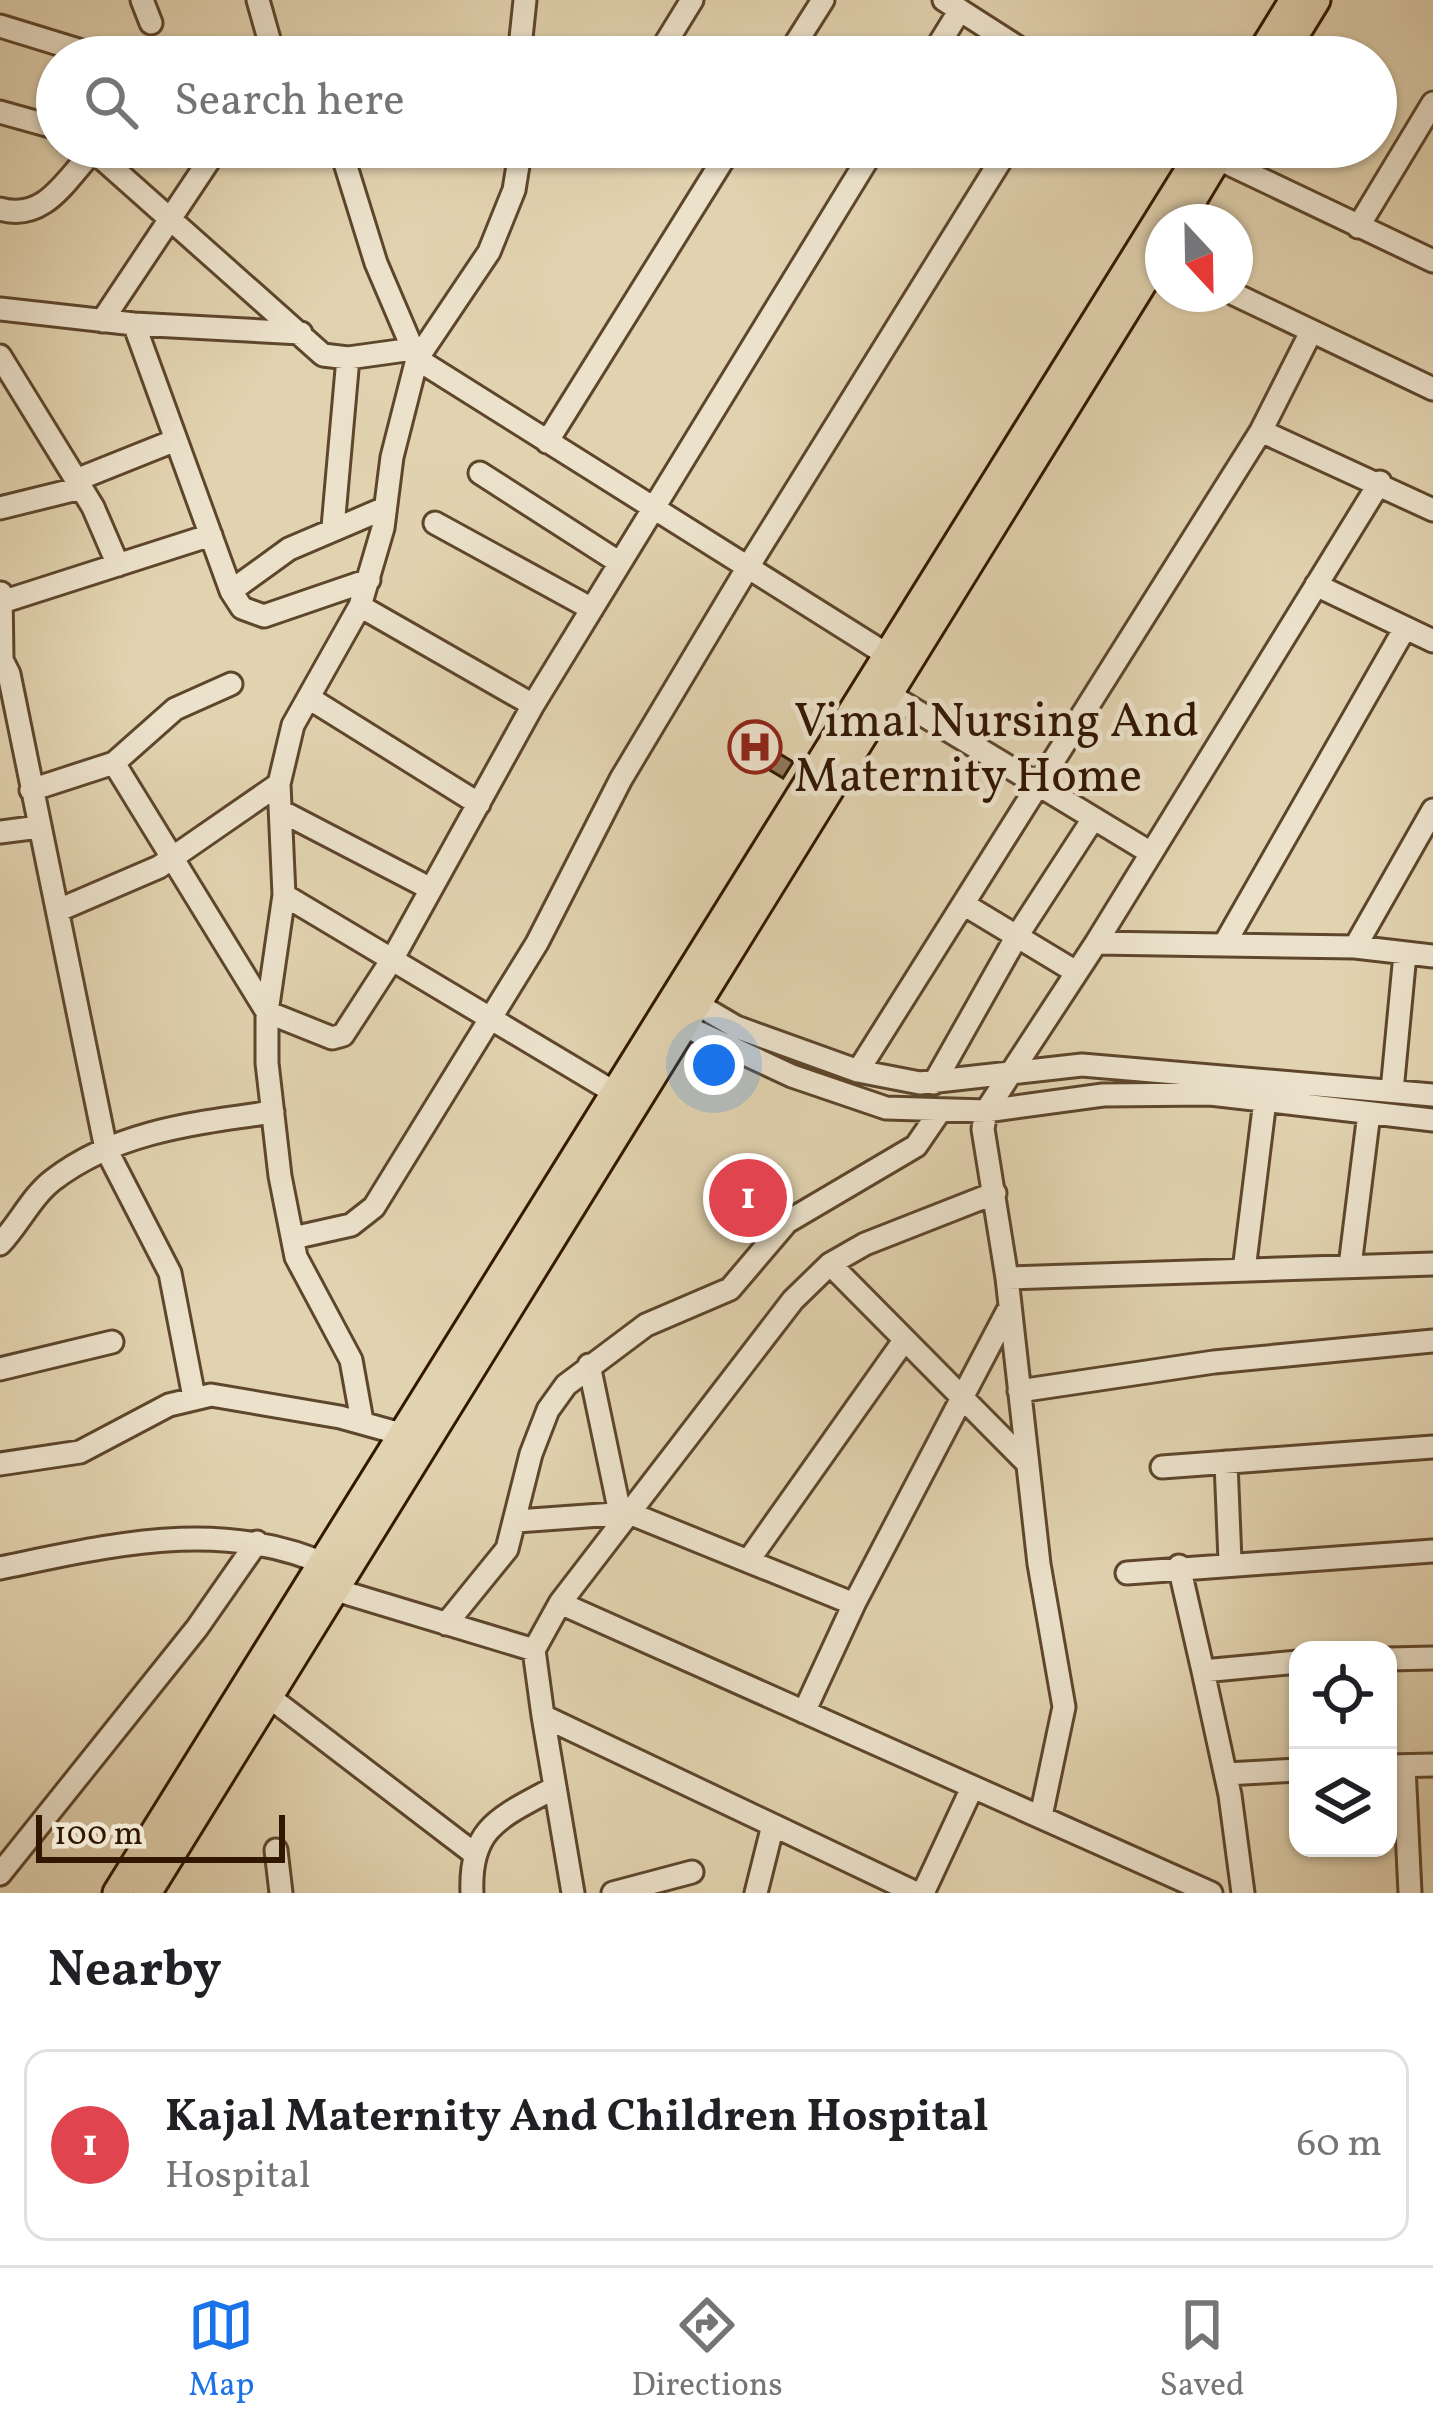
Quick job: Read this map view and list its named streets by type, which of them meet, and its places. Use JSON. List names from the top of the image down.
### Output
{
  "places": {
    "hospital": ["Vimal Nursing And Maternity Home"]
  },
  "scale_bar": "100 m",
  "north": "bottom",
  "page": {
    "search": "Search here",
    "pins": "1",
    "scale": "100 m",
    "heading": "Nearby",
    "list": [
      {
        "mark": "1",
        "name": "Kajal Maternity And Children Hospital",
        "note": "Hospital",
        "value": "60 m"
      }
    ],
    "nav": ["Map", "Directions", "Saved"]
  }
}
